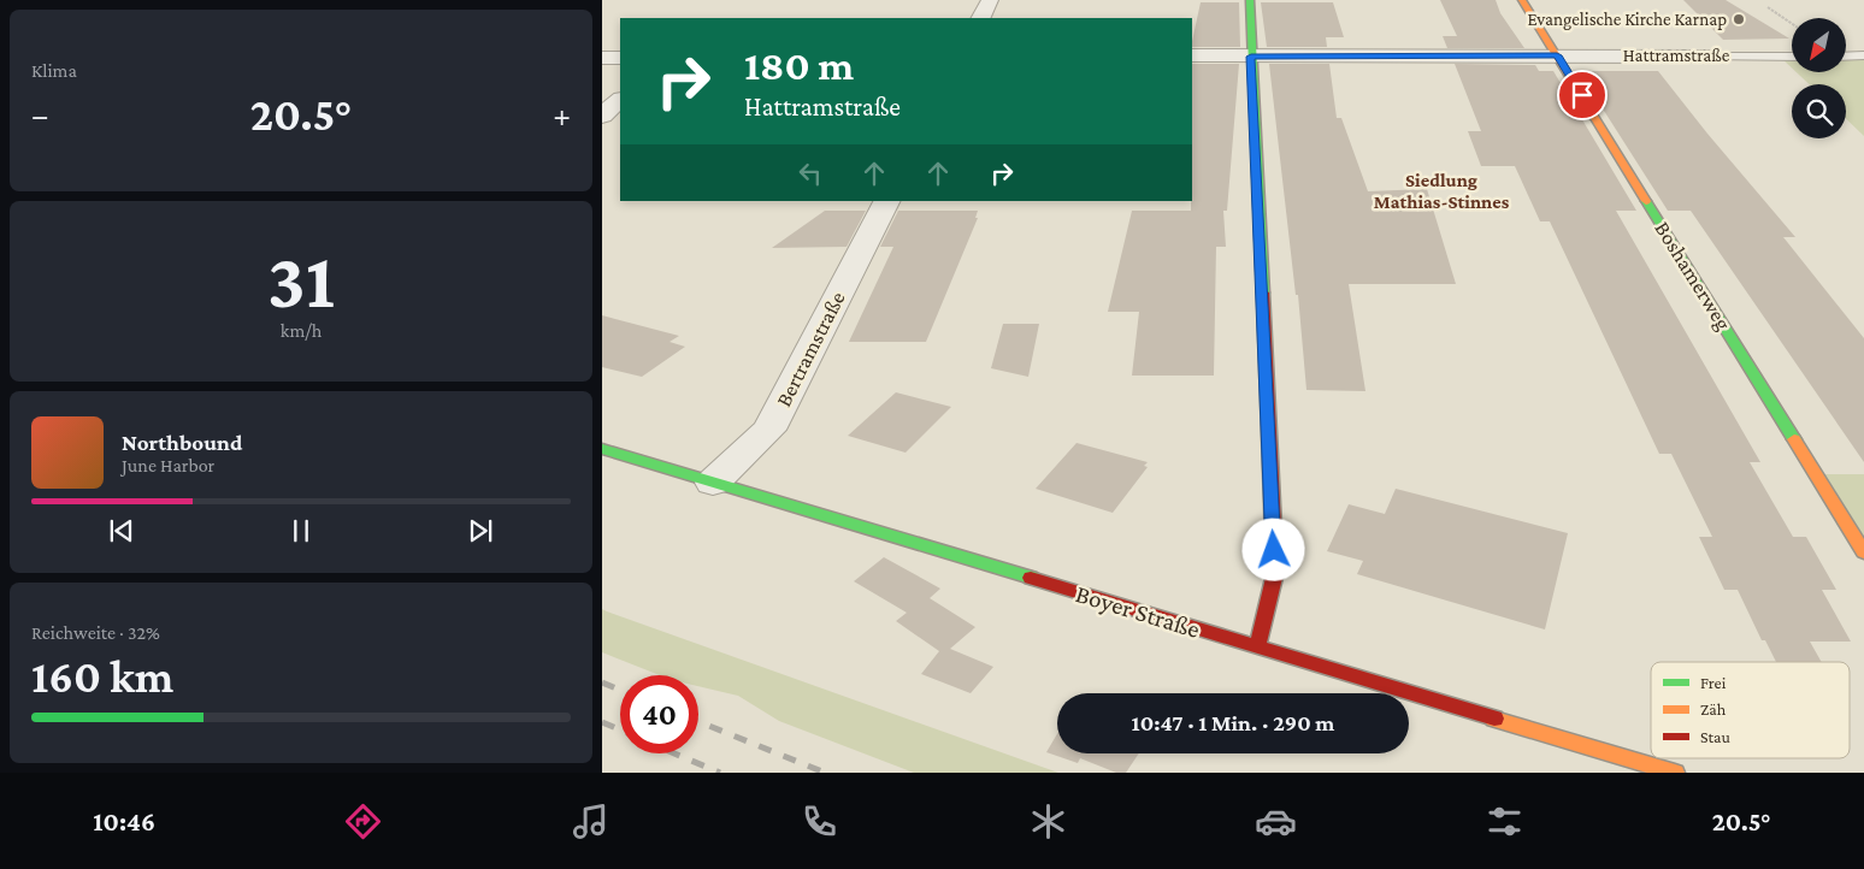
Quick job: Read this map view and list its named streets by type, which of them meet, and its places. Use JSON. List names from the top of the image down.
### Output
{
  "streets": {
    "street": [
      "Hattramstraße",
      "Boshamerweg",
      "Bertramstraße",
      "Boyer Straße"
    ]
  },
  "crossings": [
    ["Hattramstraße", "Boshamerweg"],
    ["Bertramstraße", "Boyer Straße"]
  ],
  "districts": ["Siedlung Mathias-Stinnes"],
  "places": ["Evangelische Kirche Karnap"],
  "legend": ["Frei", "Zäh", "Stau"],
  "north": "bottom left",
  "page": {
    "tile": [
      "Klima",
      ["31", "km/h"],
      ["Reichweite · 32%", "160 km"]
    ],
    "turn": ["180 m", "Hattramstraße"],
    "heat": ["−", "20.5°", "+"],
    "song": ["Northbound", "June Harbor"],
    "limit": "40",
    "trip": "10:47 · 1 Min. · 290 m",
    "tabs": ["10:46", "20.5°"]
  }
}
